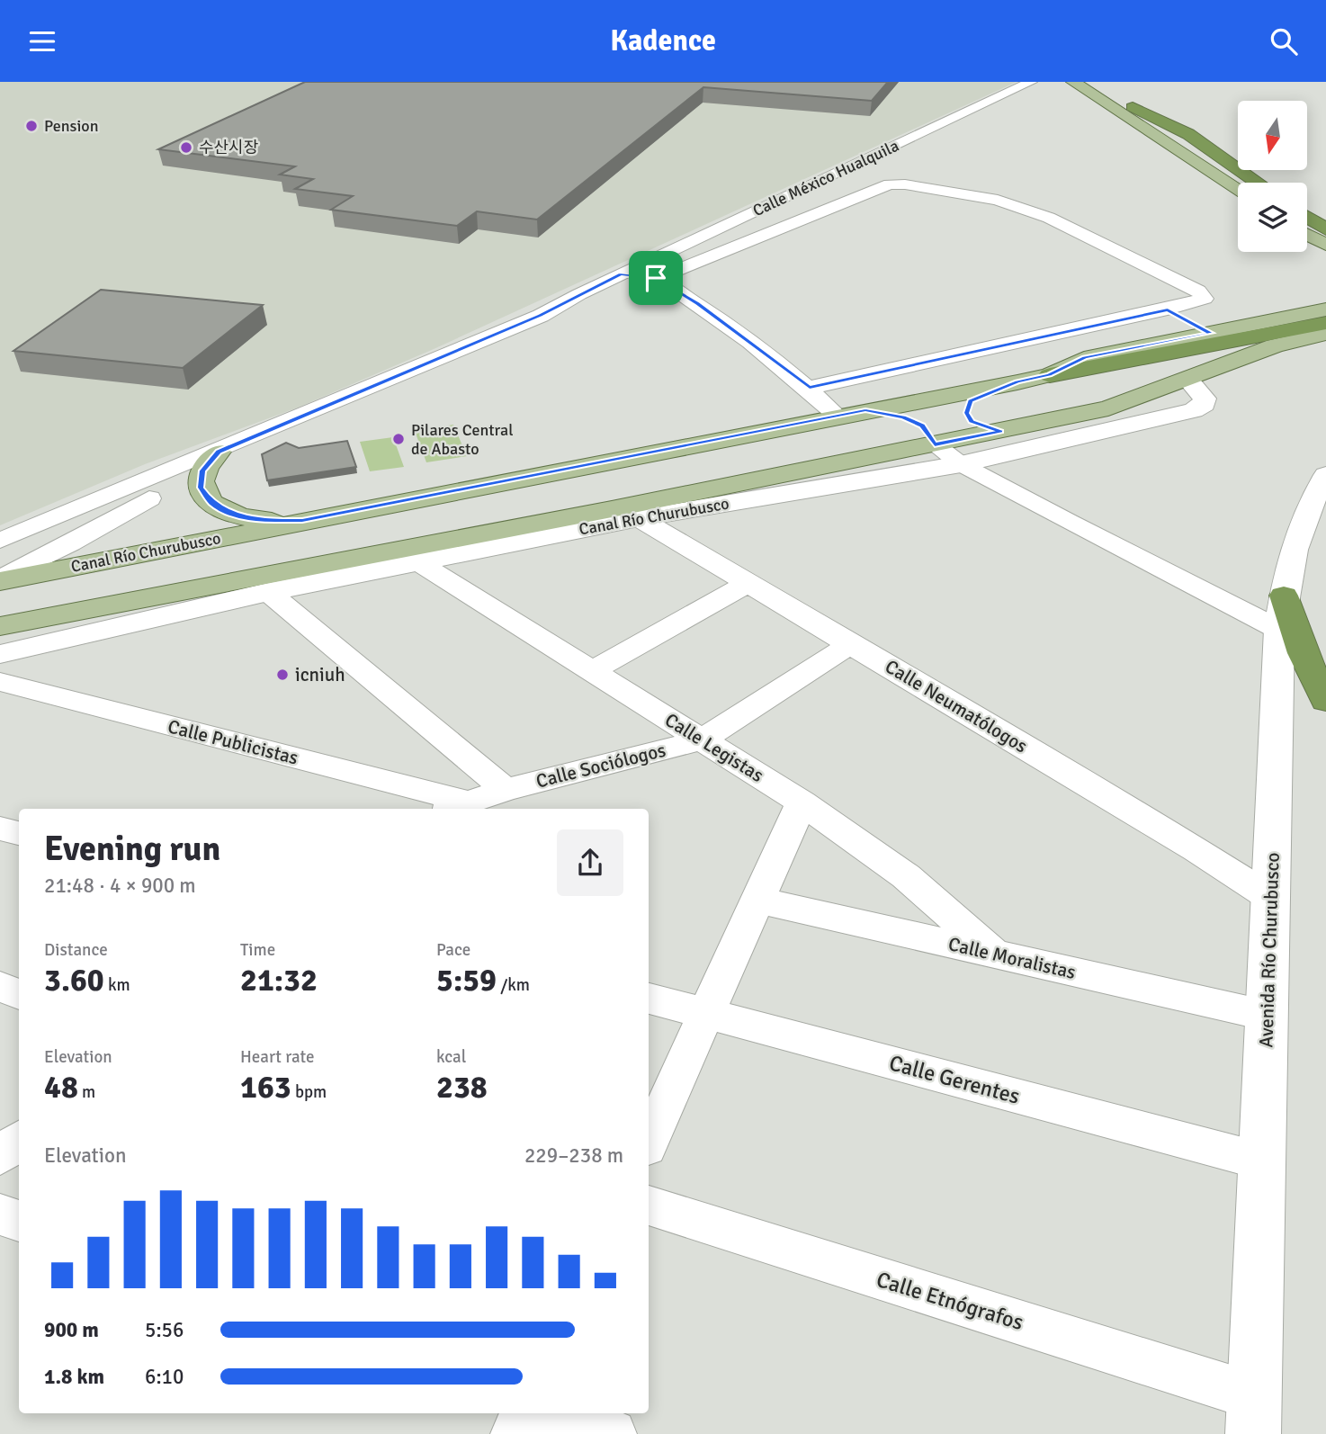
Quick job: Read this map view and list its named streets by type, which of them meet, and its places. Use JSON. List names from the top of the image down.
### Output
{
  "streets": {
    "main road": ["Canal Río Churubusco"],
    "street": [
      "Calle México Hualquila",
      "Calle Neumatólogos",
      "Calle Publicistas",
      "Calle Legistas",
      "Calle Sociólogos",
      "Avenida Río Churubusco",
      "Calle Moralistas",
      "Calle Gerentes",
      "Calle Etnógrafos"
    ]
  },
  "crossings": [
    ["Canal Río Churubusco", "Calle Neumatólogos"],
    ["Canal Río Churubusco", "Calle Legistas"],
    ["Calle Neumatólogos", "Calle Sociólogos"],
    ["Calle Neumatólogos", "Avenida Río Churubusco"],
    ["Calle Publicistas", "Calle Sociólogos"],
    ["Calle Legistas", "Calle Sociólogos"],
    ["Calle Legistas", "Calle Moralistas"],
    ["Avenida Río Churubusco", "Calle Moralistas"],
    ["Avenida Río Churubusco", "Calle Gerentes"],
    ["Avenida Río Churubusco", "Calle Etnógrafos"]
  ],
  "places": [
    "Pension",
    "수산시장",
    "Pilares Central de Abasto",
    "icniuh"
  ],
  "north": "bottom",
  "page": {
    "header": "Kadence",
    "heading": ["Evening run", "21:48 · 4 × 900 m"],
    "stats": [
      ["Distance", "3.60 km"],
      ["Time", "21:32"],
      ["Pace", "5:59 /km"],
      ["Elevation", "48 m"],
      ["Heart rate", "163 bpm"],
      ["kcal", "238"]
    ],
    "chart": ["Elevation", "229–238 m"],
    "list": [
      {
        "name": "900 m",
        "note": "5:56"
      },
      {
        "name": "1.8 km",
        "note": "6:10"
      }
    ]
  }
}
